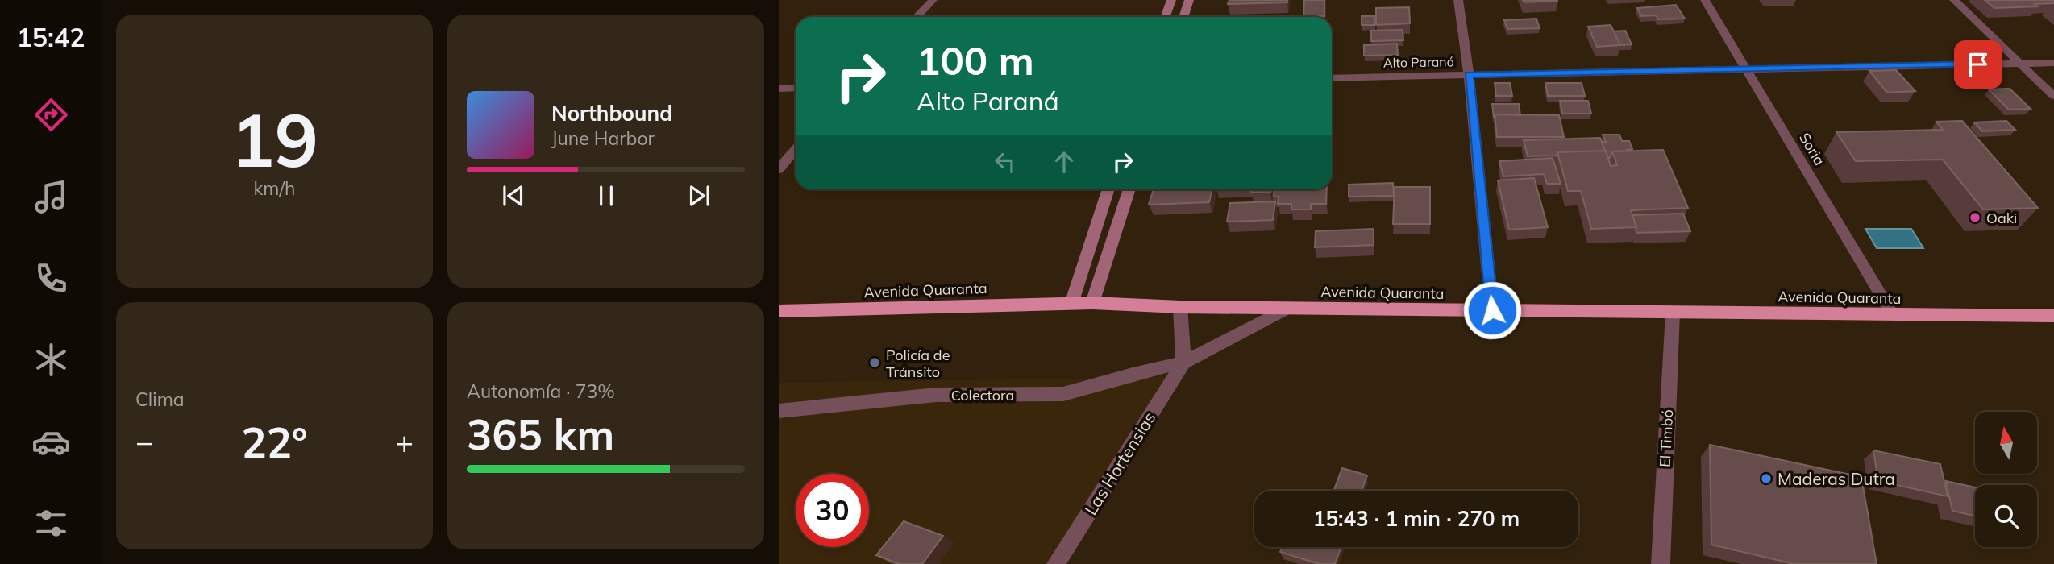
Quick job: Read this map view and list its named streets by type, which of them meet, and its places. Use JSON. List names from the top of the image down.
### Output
{
  "streets": {
    "highway": ["Avenida Quaranta"],
    "street": [
      "Alto Paraná",
      "Soria",
      "Colectora",
      "El Timbó",
      "Las Hortensias"
    ]
  },
  "crossings": [
    ["Alto Paraná", "Soria"],
    ["Soria", "Avenida Quaranta"],
    ["Avenida Quaranta", "El Timbó"],
    ["Colectora", "Las Hortensias"]
  ],
  "places": ["Oaki", "Policía de Tránsito", "Maderas Dutra"],
  "north": "top",
  "page": {
    "tabs": "15:42",
    "tile": [
      ["19", "km/h"],
      "Clima",
      ["Autonomía · 73%", "365 km"]
    ],
    "turn": ["100 m", "Alto Paraná"],
    "song": ["Northbound", "June Harbor"],
    "heat": ["−", "22°", "+"],
    "limit": "30",
    "trip": "15:43 · 1 min · 270 m"
  }
}
